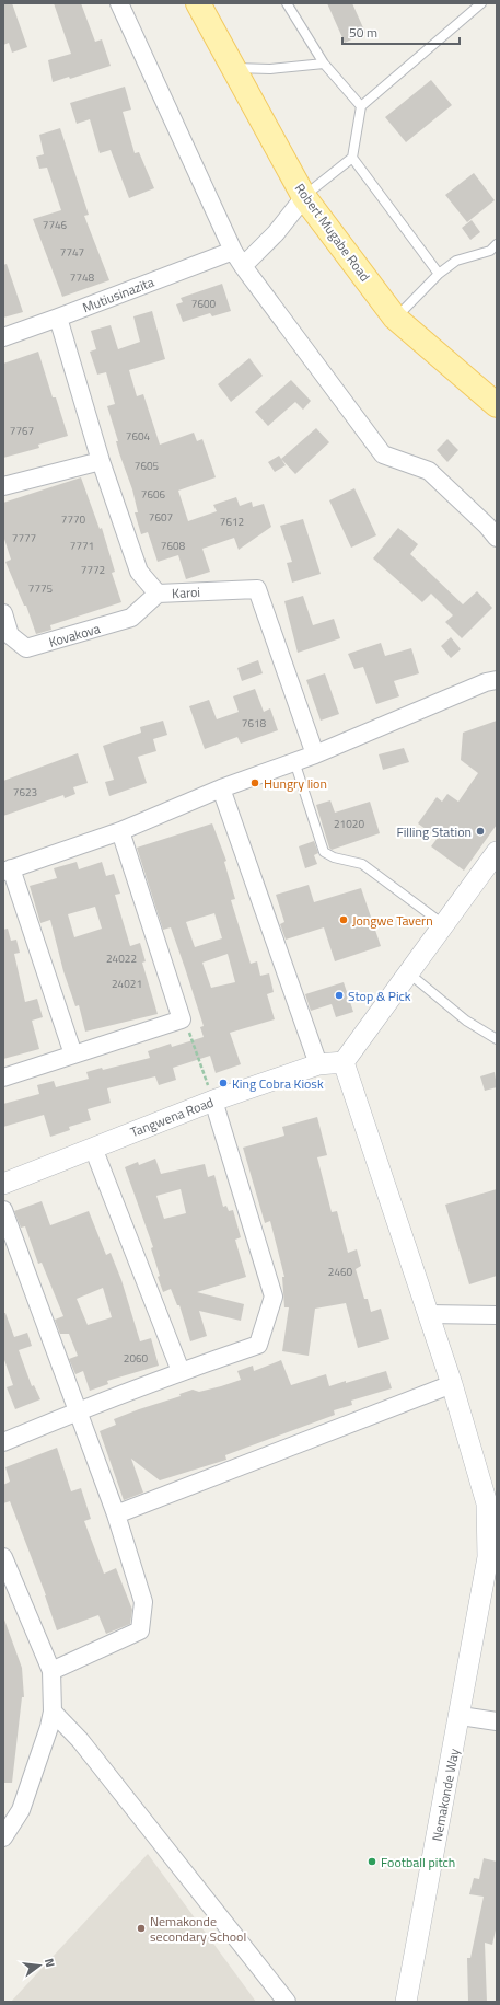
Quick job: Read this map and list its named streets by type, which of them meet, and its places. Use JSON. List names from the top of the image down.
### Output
{
  "streets": {
    "main road": ["Robert Mugabe Road"],
    "street": [
      "Mutiusinazita",
      "Karoi",
      "Kovakova",
      "Tangwena Road",
      "Nemakonde Way"
    ]
  },
  "crossings": [
    ["Mutiusinazita", "Karoi"],
    ["Karoi", "Kovakova"],
    ["Tangwena Road", "Nemakonde Way"]
  ],
  "places": [
    "Hungry lion",
    "Filling Station",
    "Jongwe Tavern",
    "Stop & Pick",
    "King Cobra Kiosk",
    "Football pitch",
    "Nemakonde secondary School"
  ],
  "house_numbers": [
    "7746",
    "7747",
    "7748",
    "7600",
    "7767",
    "7604",
    "7605",
    "7606",
    "7607",
    "7770",
    "7612",
    "7777",
    "7771",
    "7608",
    "7772",
    "7775",
    "7618",
    "7623",
    "21020",
    "24022",
    "24021",
    "2460",
    "2060"
  ],
  "scale_bar": "50 m",
  "north": "right"
}
